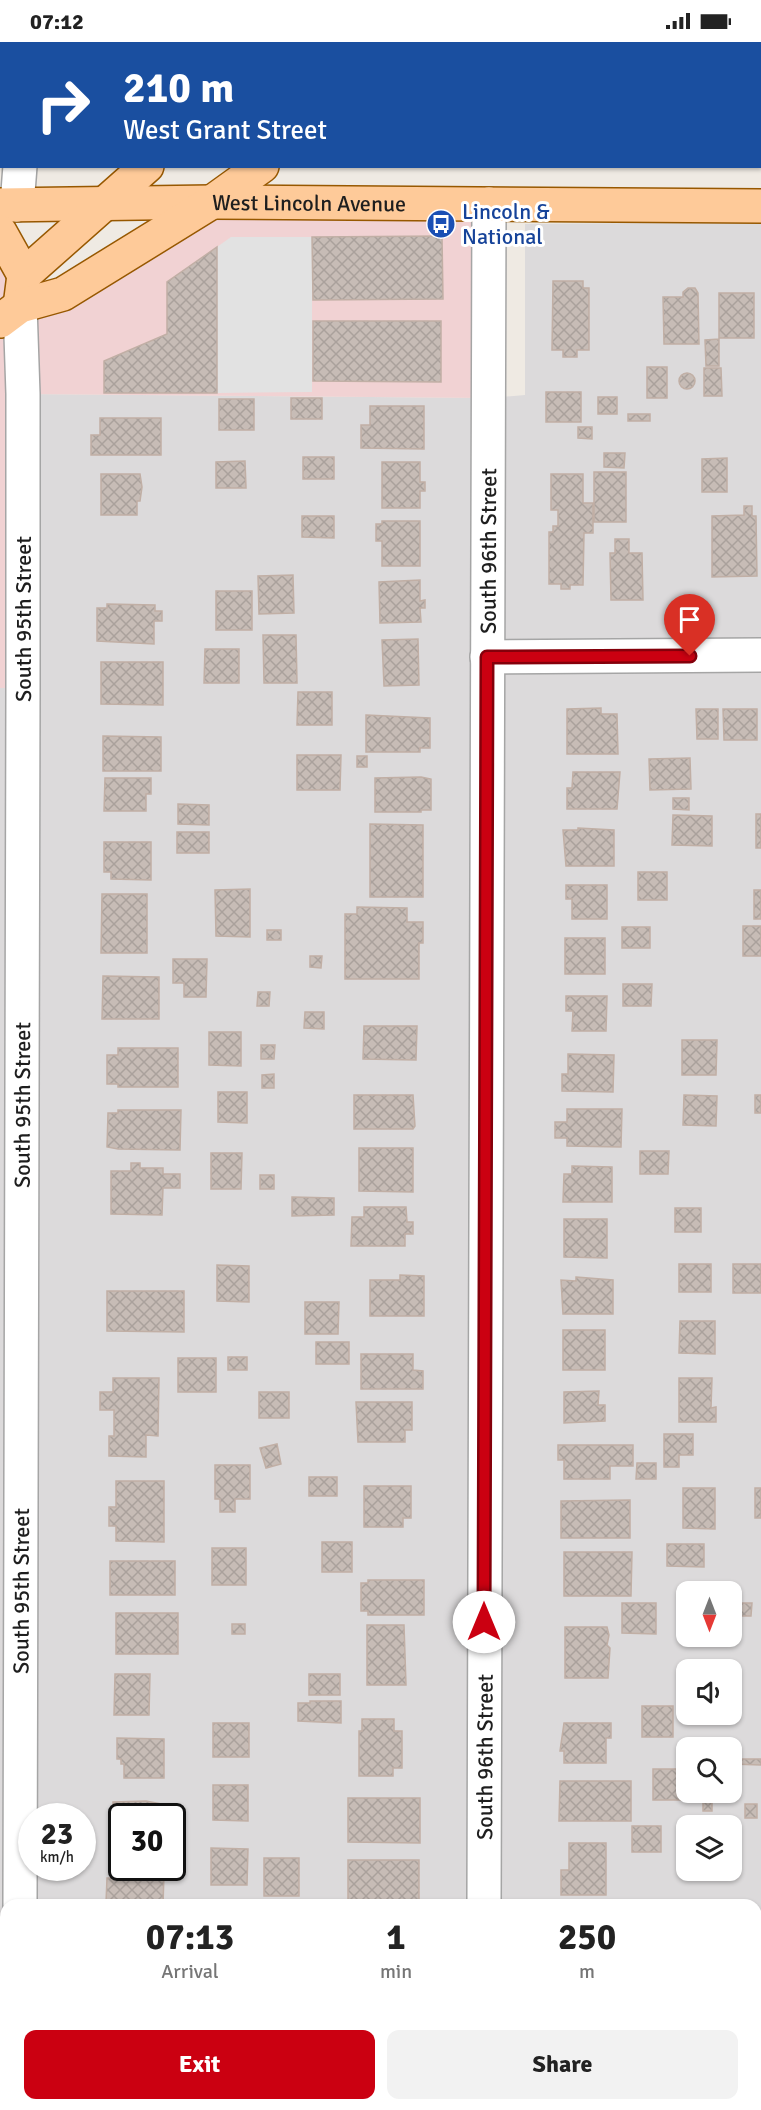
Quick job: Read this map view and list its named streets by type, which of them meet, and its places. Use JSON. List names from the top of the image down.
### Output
{
  "streets": {
    "main road": ["West Lincoln Avenue"],
    "street": ["South 96th Street", "South 95th Street"]
  },
  "crossings": [
    ["West Lincoln Avenue", "South 96th Street"]
  ],
  "places": {
    "bus stop": ["Lincoln & National"]
  },
  "north": "bottom",
  "page": {
    "status": "07:12",
    "turn": ["210 m", "West Grant Street"],
    "speed": "23 km/h",
    "limit": "30",
    "eta": [
      "07:13",
      "Arrival",
      "1",
      "min",
      "250",
      "m"
    ],
    "buttons": ["Exit", "Share"]
  }
}
